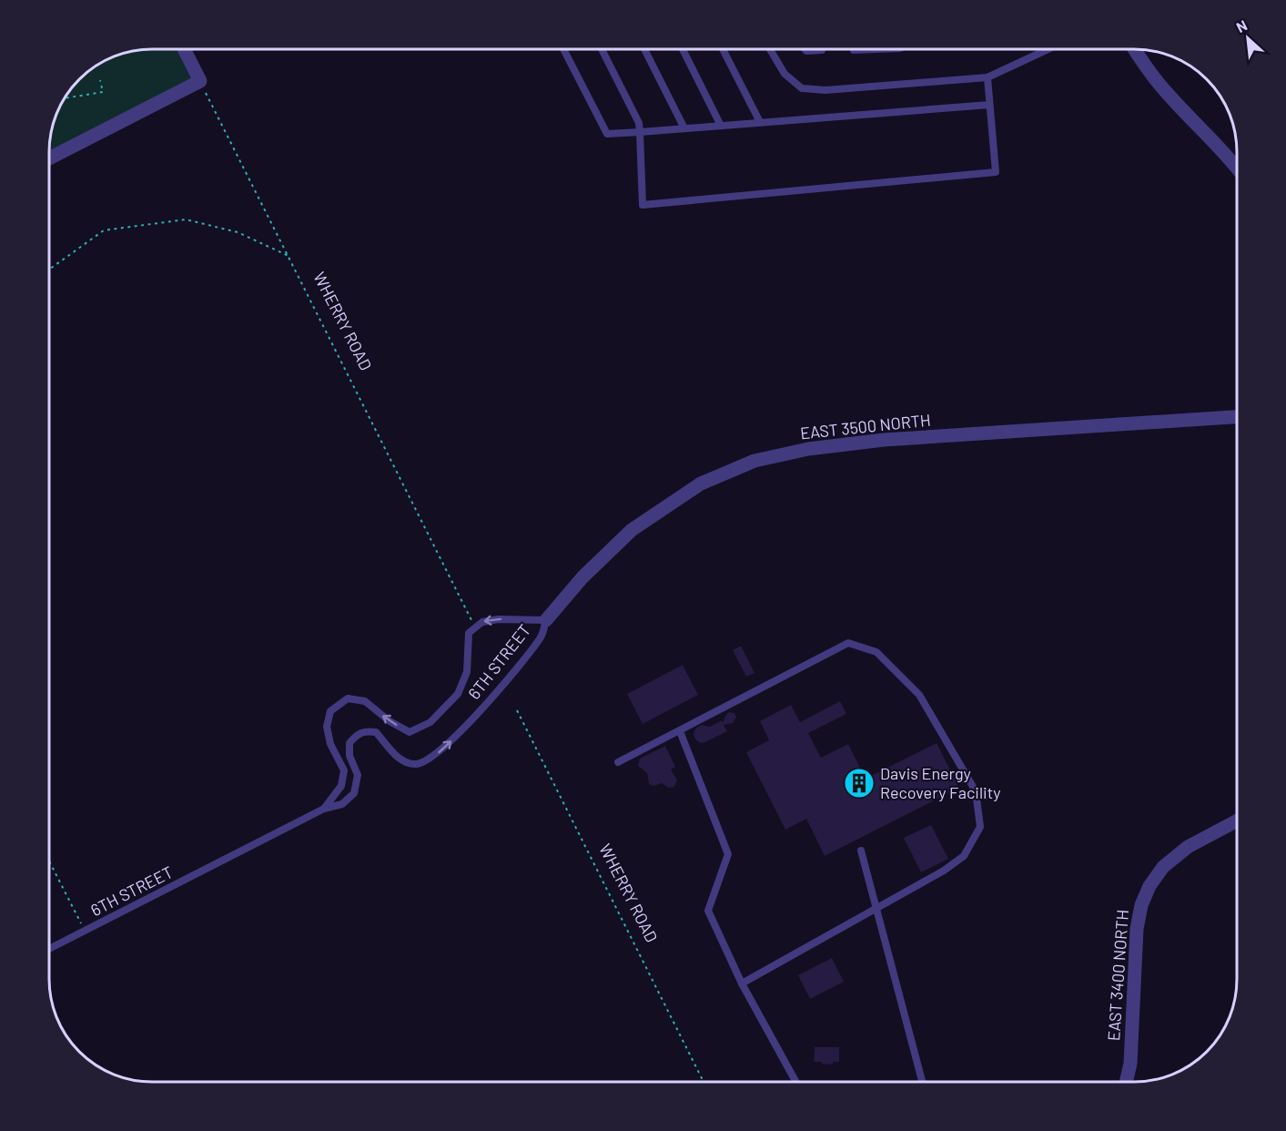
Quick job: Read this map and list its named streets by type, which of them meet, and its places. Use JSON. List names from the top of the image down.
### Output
{
  "streets": {
    "street": ["EAST 3500 NORTH", "EAST 3400 NORTH"],
    "lane": ["6TH STREET"],
    "path": ["WHERRY ROAD"]
  },
  "crossings": [
    ["EAST 3500 NORTH", "6TH STREET"]
  ],
  "places": {
    "building": ["Davis Energy Recovery Facility"]
  },
  "north": "top left"
}
